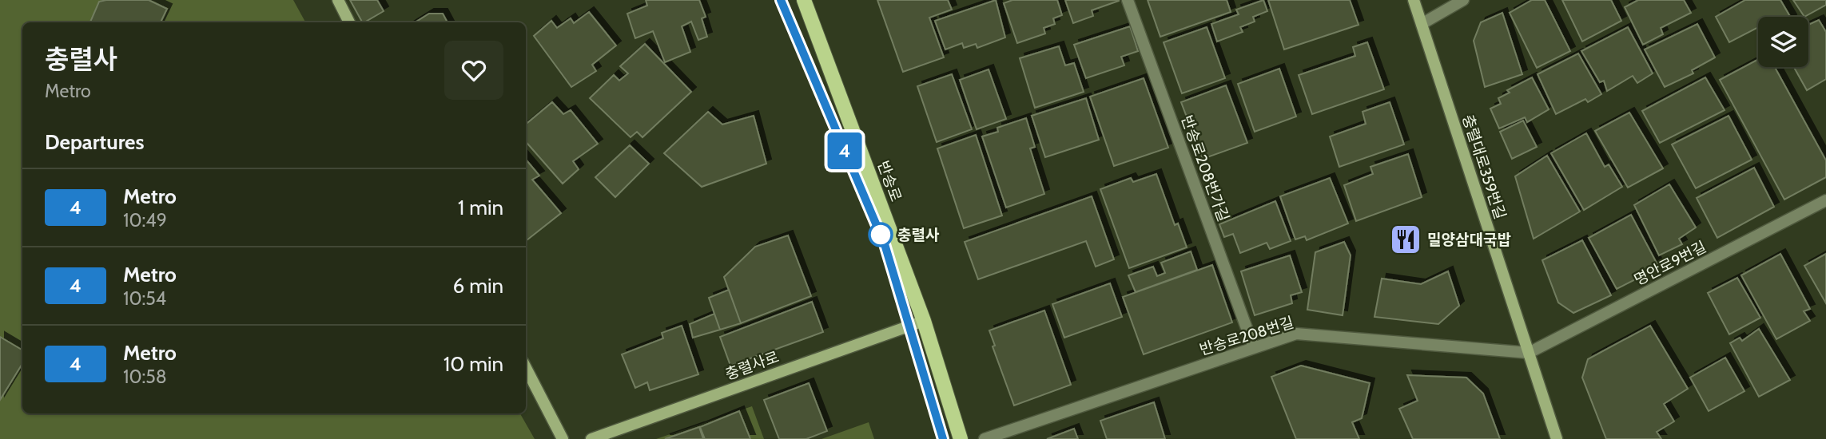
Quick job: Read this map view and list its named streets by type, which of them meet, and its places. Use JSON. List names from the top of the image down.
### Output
{
  "streets": {
    "main road": ["반송로"],
    "street": [
      "충렬대로359번길",
      "반송로208번가길",
      "명안로9번길",
      "반송로208번길",
      "충렬사로"
    ]
  },
  "crossings": [
    ["충렬대로359번길", "명안로9번길"],
    ["충렬대로359번길", "반송로208번길"],
    ["반송로208번가길", "반송로208번길"],
    ["반송로", "충렬사로"],
    ["명안로9번길", "반송로208번길"]
  ],
  "places": {
    "other": ["충렬사"],
    "restaurant": ["밀양삼대국밥"]
  },
  "lines": ["metro line 4"],
  "page": {
    "on_map": "4",
    "heading": [
      ["충렬사", "Metro"],
      "Departures"
    ],
    "list": [
      {
        "mark": "4",
        "name": "Metro",
        "note": "10:49",
        "value": "1 min"
      },
      {
        "mark": "4",
        "name": "Metro",
        "note": "10:54",
        "value": "6 min"
      },
      {
        "mark": "4",
        "name": "Metro",
        "note": "10:58",
        "value": "10 min"
      }
    ]
  }
}
